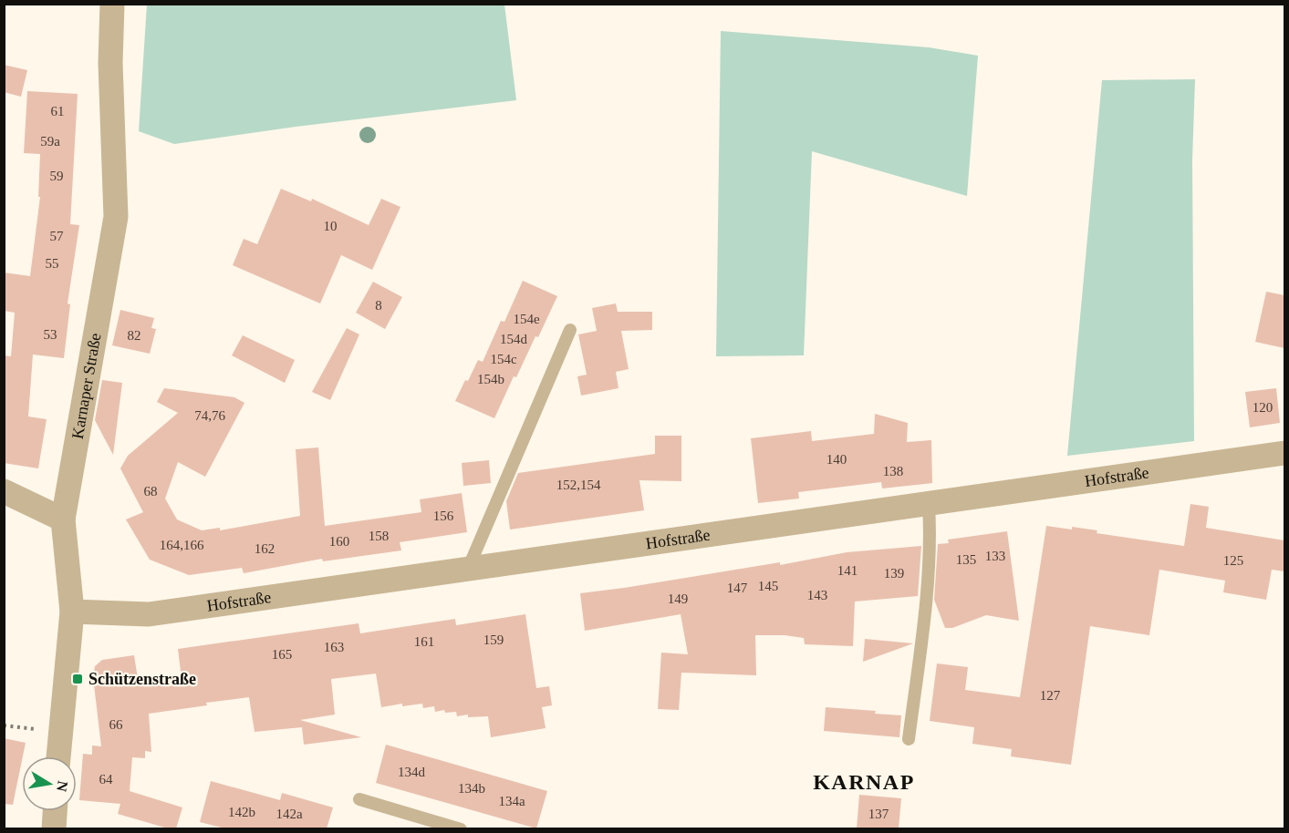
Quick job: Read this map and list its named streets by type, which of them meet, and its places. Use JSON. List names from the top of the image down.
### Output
{
  "streets": {
    "street": ["Karnaper Straße", "Hofstraße"]
  },
  "crossings": [
    ["Karnaper Straße", "Hofstraße"]
  ],
  "districts": ["KARNAP"],
  "places": {
    "transit": ["Schützenstraße"]
  },
  "house_numbers": [
    "61",
    "59a",
    "59",
    "10",
    "57",
    "55",
    "8",
    "154e",
    "53",
    "82",
    "154d",
    "154c",
    "154b",
    "120",
    "74,76",
    "140",
    "138",
    "152,154",
    "68",
    "156",
    "158",
    "160",
    "164,166",
    "162",
    "133",
    "135",
    "125",
    "141",
    "139",
    "145",
    "147",
    "143",
    "149",
    "159",
    "161",
    "163",
    "165",
    "127",
    "66",
    "134d",
    "64",
    "134b",
    "134a",
    "142b",
    "142a",
    "137"
  ],
  "north": "right"
}
